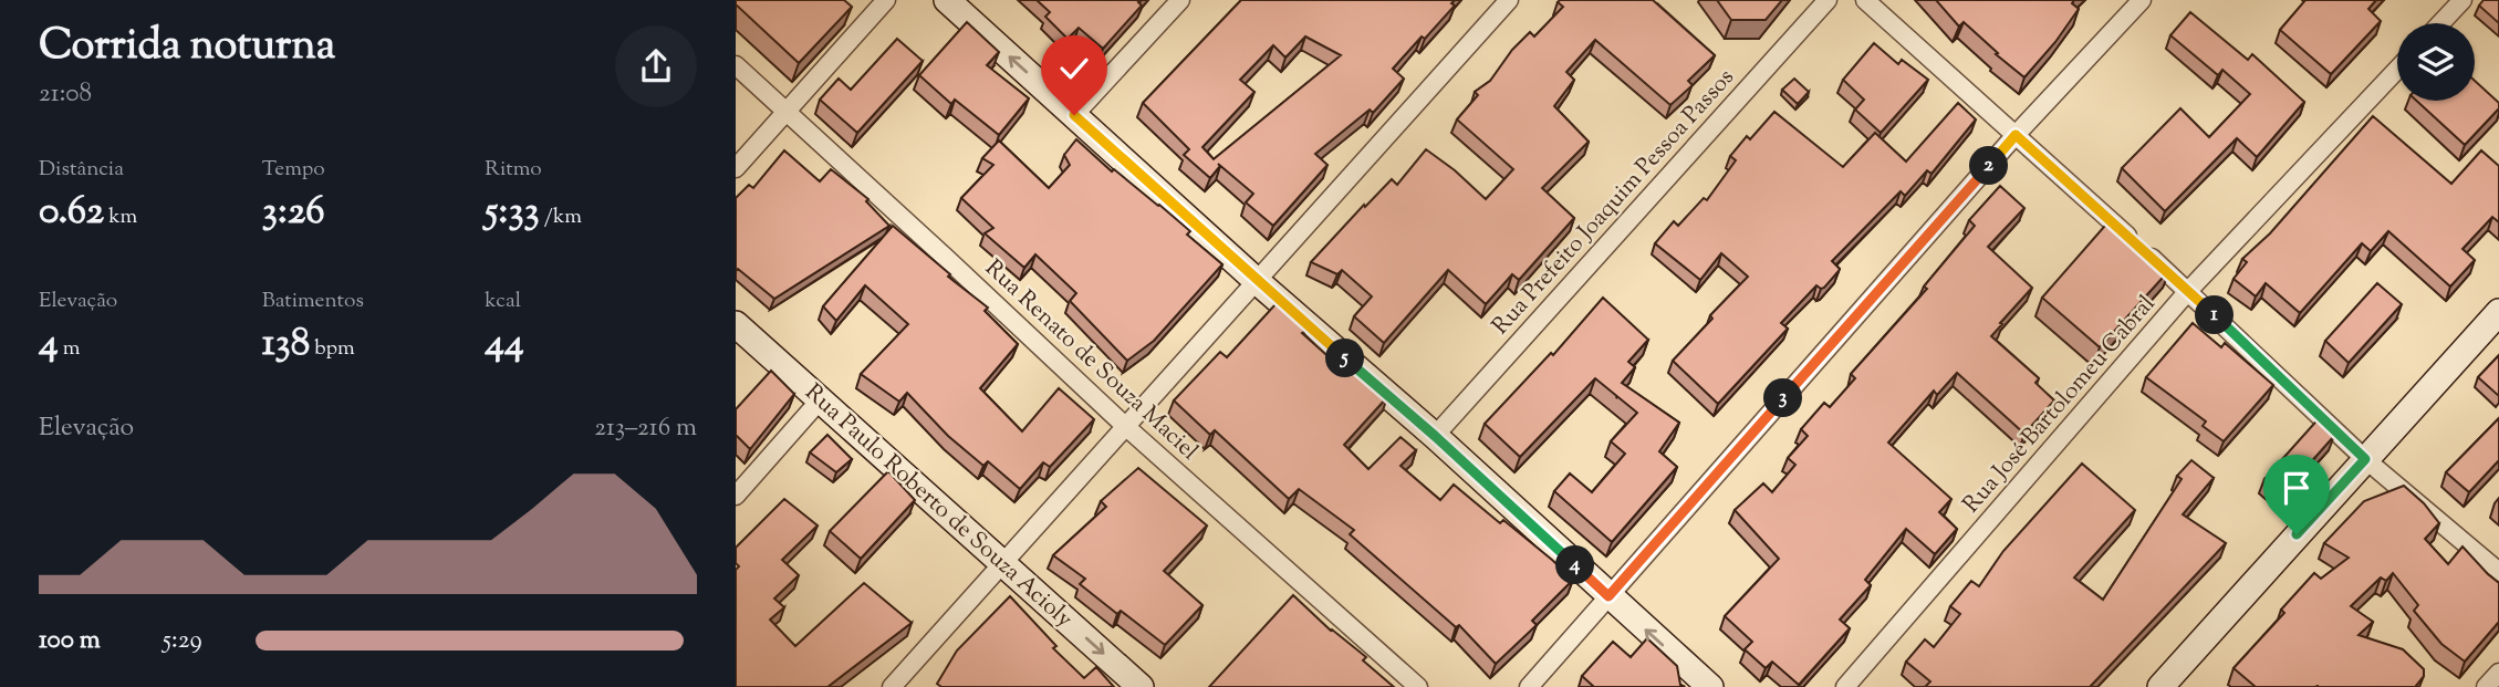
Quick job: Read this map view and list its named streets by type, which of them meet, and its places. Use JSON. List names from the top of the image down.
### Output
{
  "streets": {
    "street": [
      "Rua Prefeito Joaquim Pessoa Passos",
      "Rua Renato de Souza Maciel",
      "Rua José Bartolomeu Cabral",
      "Rua Paulo Roberto de Souza Acioly"
    ]
  },
  "page": {
    "heading": ["Corrida noturna", "21:08"],
    "stats": [
      ["Distância", "0.62 km"],
      ["Tempo", "3:26"],
      ["Ritmo", "5:33 /km"],
      ["Elevação", "4 m"],
      ["Batimentos", "138 bpm"],
      ["kcal", "44"]
    ],
    "pins": [
      "2",
      "1",
      "5",
      "3",
      "4"
    ],
    "chart": ["Elevação", "213–216 m"],
    "list": [
      {
        "name": "100 m",
        "note": "5:29"
      }
    ]
  }
}
